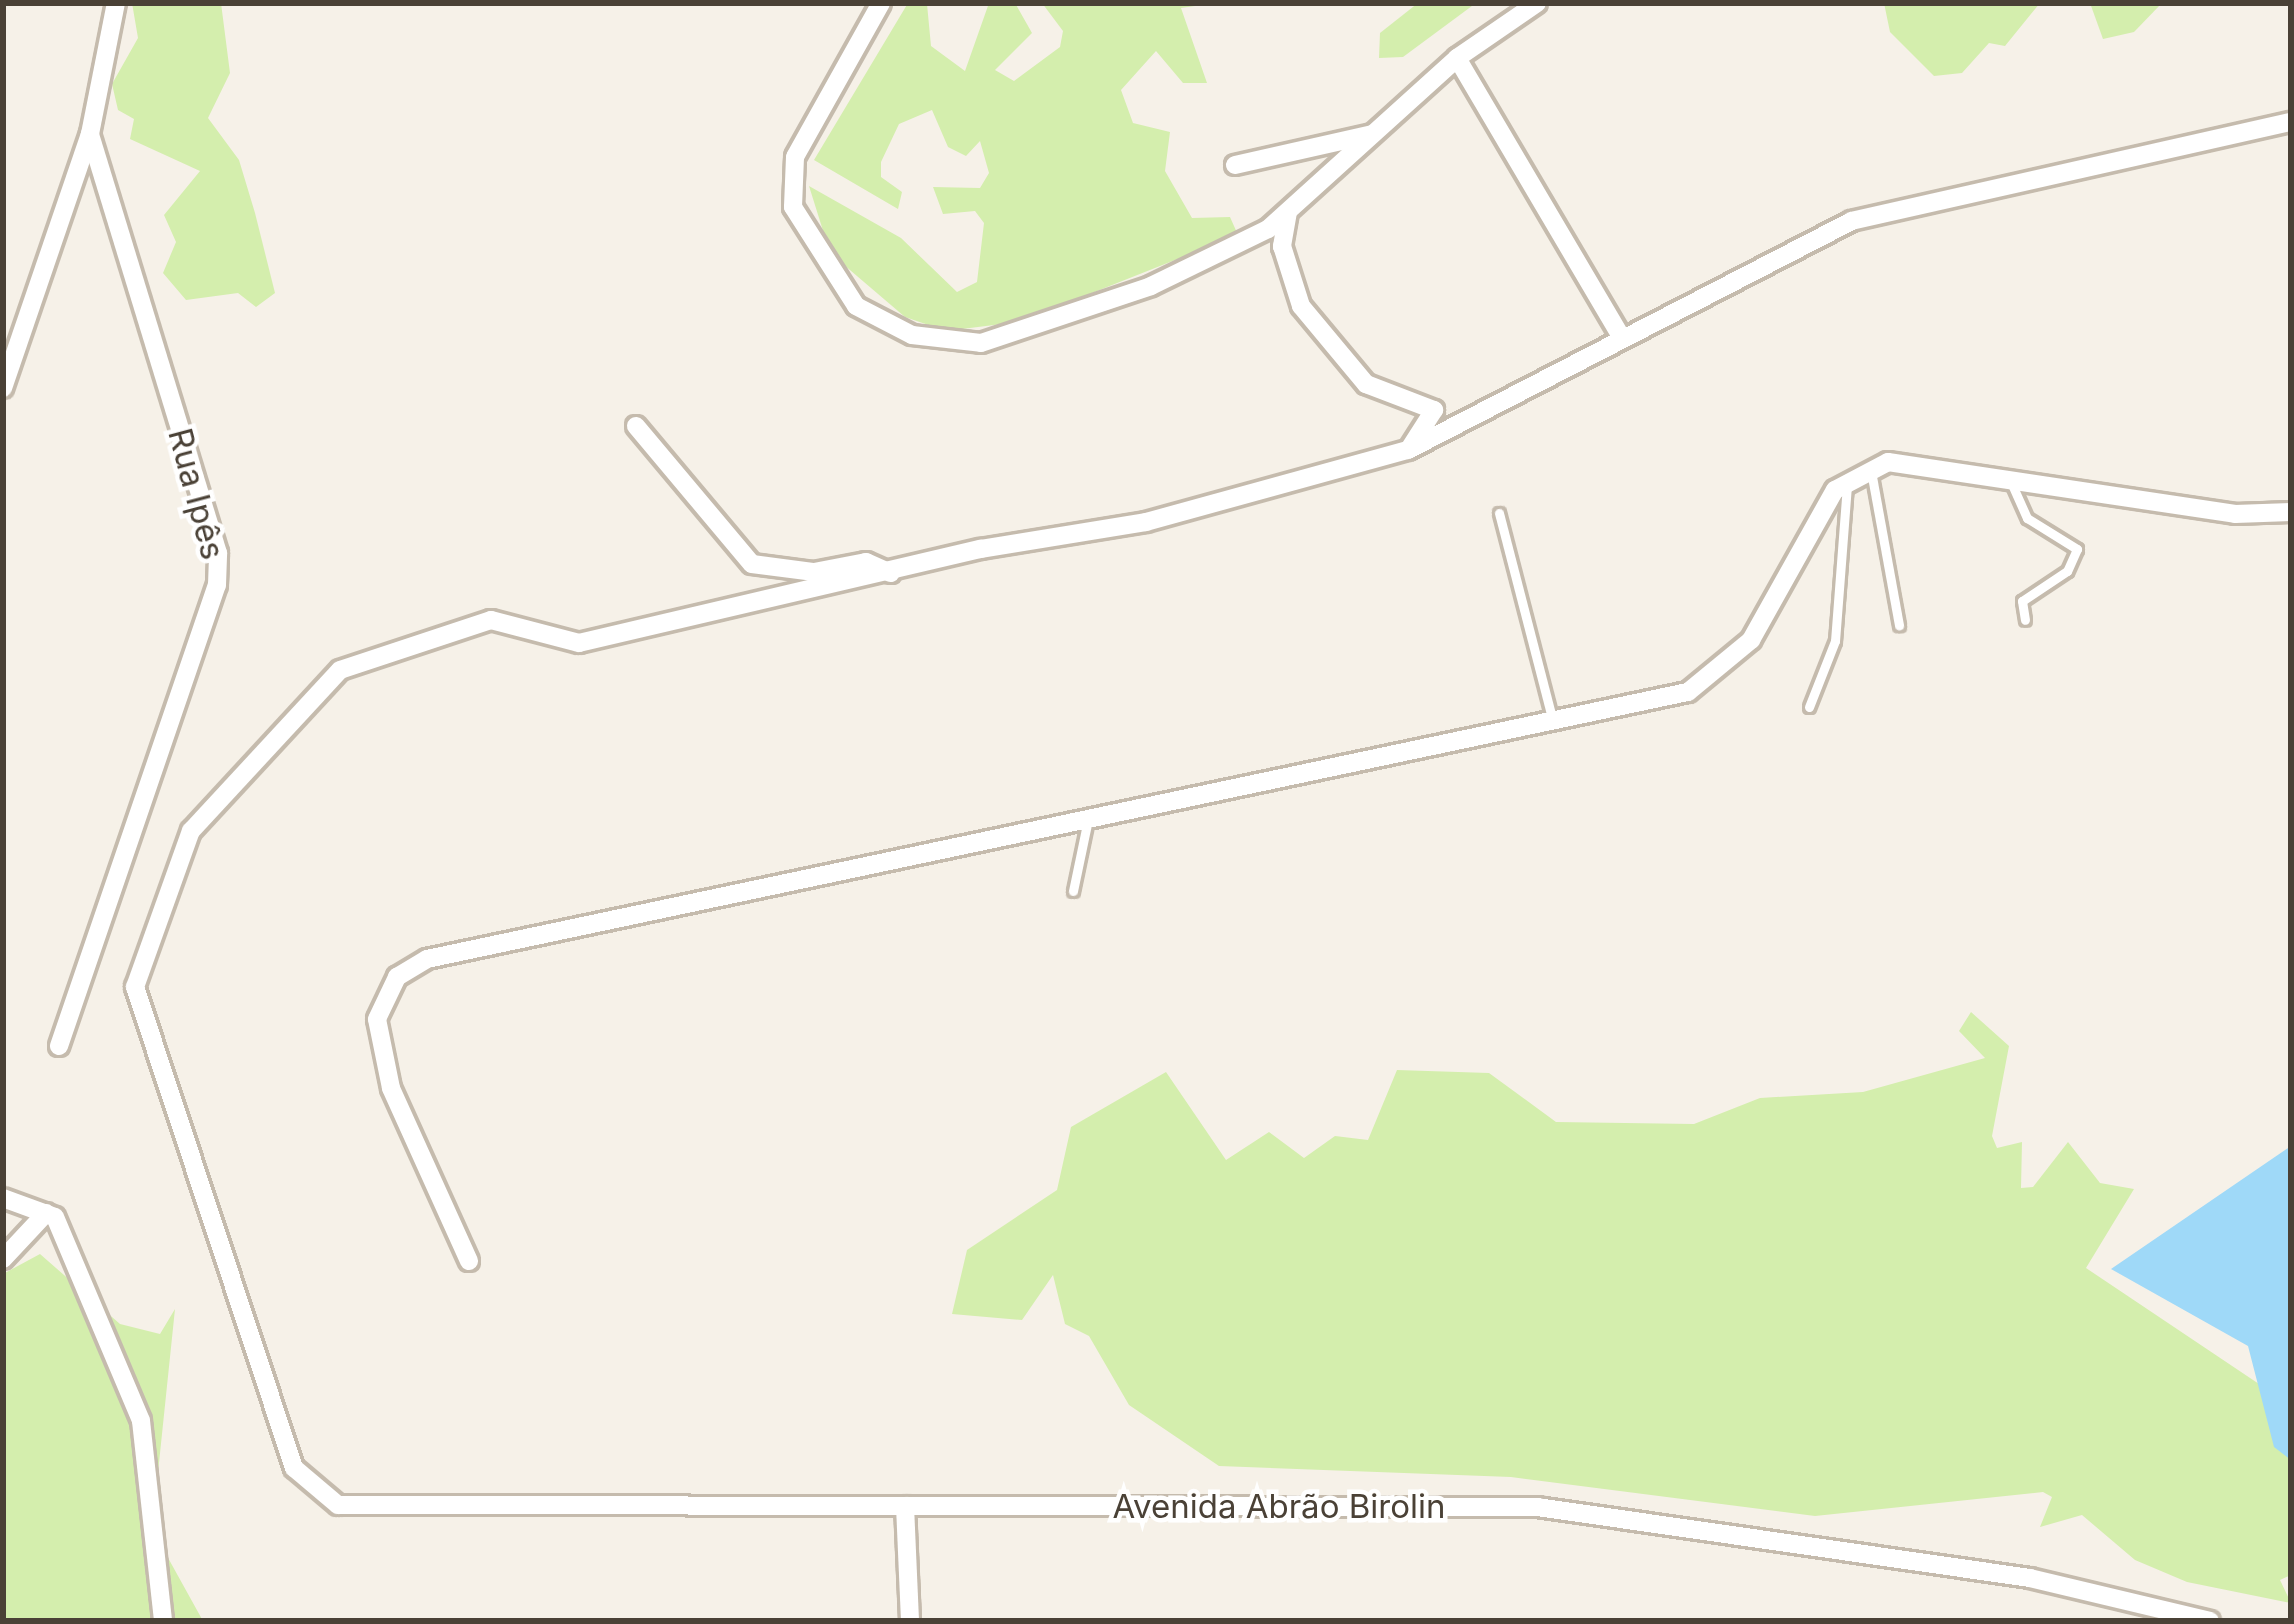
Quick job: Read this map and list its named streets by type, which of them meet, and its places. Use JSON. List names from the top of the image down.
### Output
{
  "streets": {
    "street": ["Rua Ipês", "Avenida Abrão Birolin"]
  }
}
